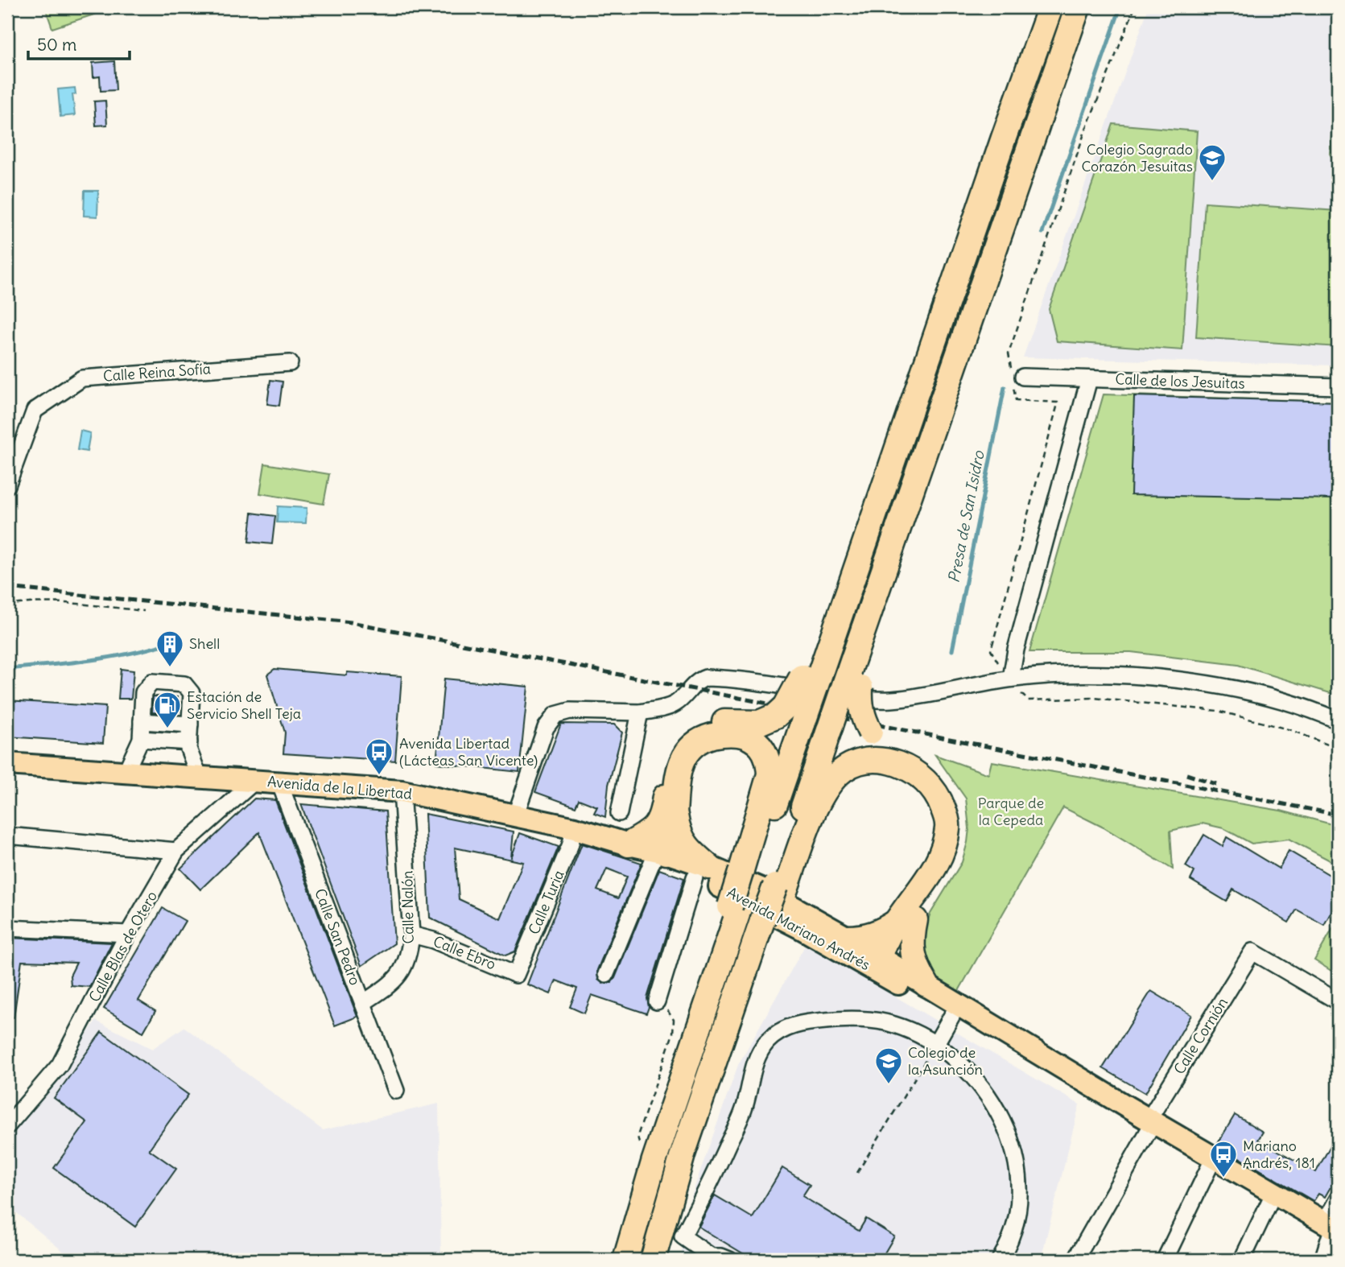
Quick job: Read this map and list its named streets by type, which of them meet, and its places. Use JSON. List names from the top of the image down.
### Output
{
  "streets": {
    "main road": ["Avenida de la Libertad", "Avenida Mariano Andrés"],
    "street": [
      "Calle Reina Sofía",
      "Calle de los Jesuitas",
      "Calle Turia",
      "Calle Nalón",
      "Calle San Pedro",
      "Calle Blas de Otero",
      "Calle Ebro",
      "Calle Cornión"
    ]
  },
  "crossings": [
    ["Avenida de la Libertad", "Calle Turia"],
    ["Avenida de la Libertad", "Calle Nalón"],
    ["Avenida de la Libertad", "Avenida Mariano Andrés"],
    ["Avenida de la Libertad", "Calle San Pedro"],
    ["Avenida de la Libertad", "Calle Blas de Otero"],
    ["Calle Turia", "Calle Ebro"],
    ["Calle Nalón", "Calle San Pedro"],
    ["Calle Nalón", "Calle Ebro"],
    ["Avenida Mariano Andrés", "Calle Cornión"]
  ],
  "water": ["Presa de San Isidro"],
  "parks": ["Parque de la Cepeda"],
  "places": {
    "school or university": ["Colegio Sagrado Corazón Jesuitas", "Colegio de la Asunción"],
    "building": ["Shell"],
    "fuel station": ["Estación de Servicio Shell Teja"],
    "bus stop": ["Avenida Libertad (Lácteas San Vicente)", "Mariano Andrés, 181"]
  },
  "scale_bar": "50 m"
}
